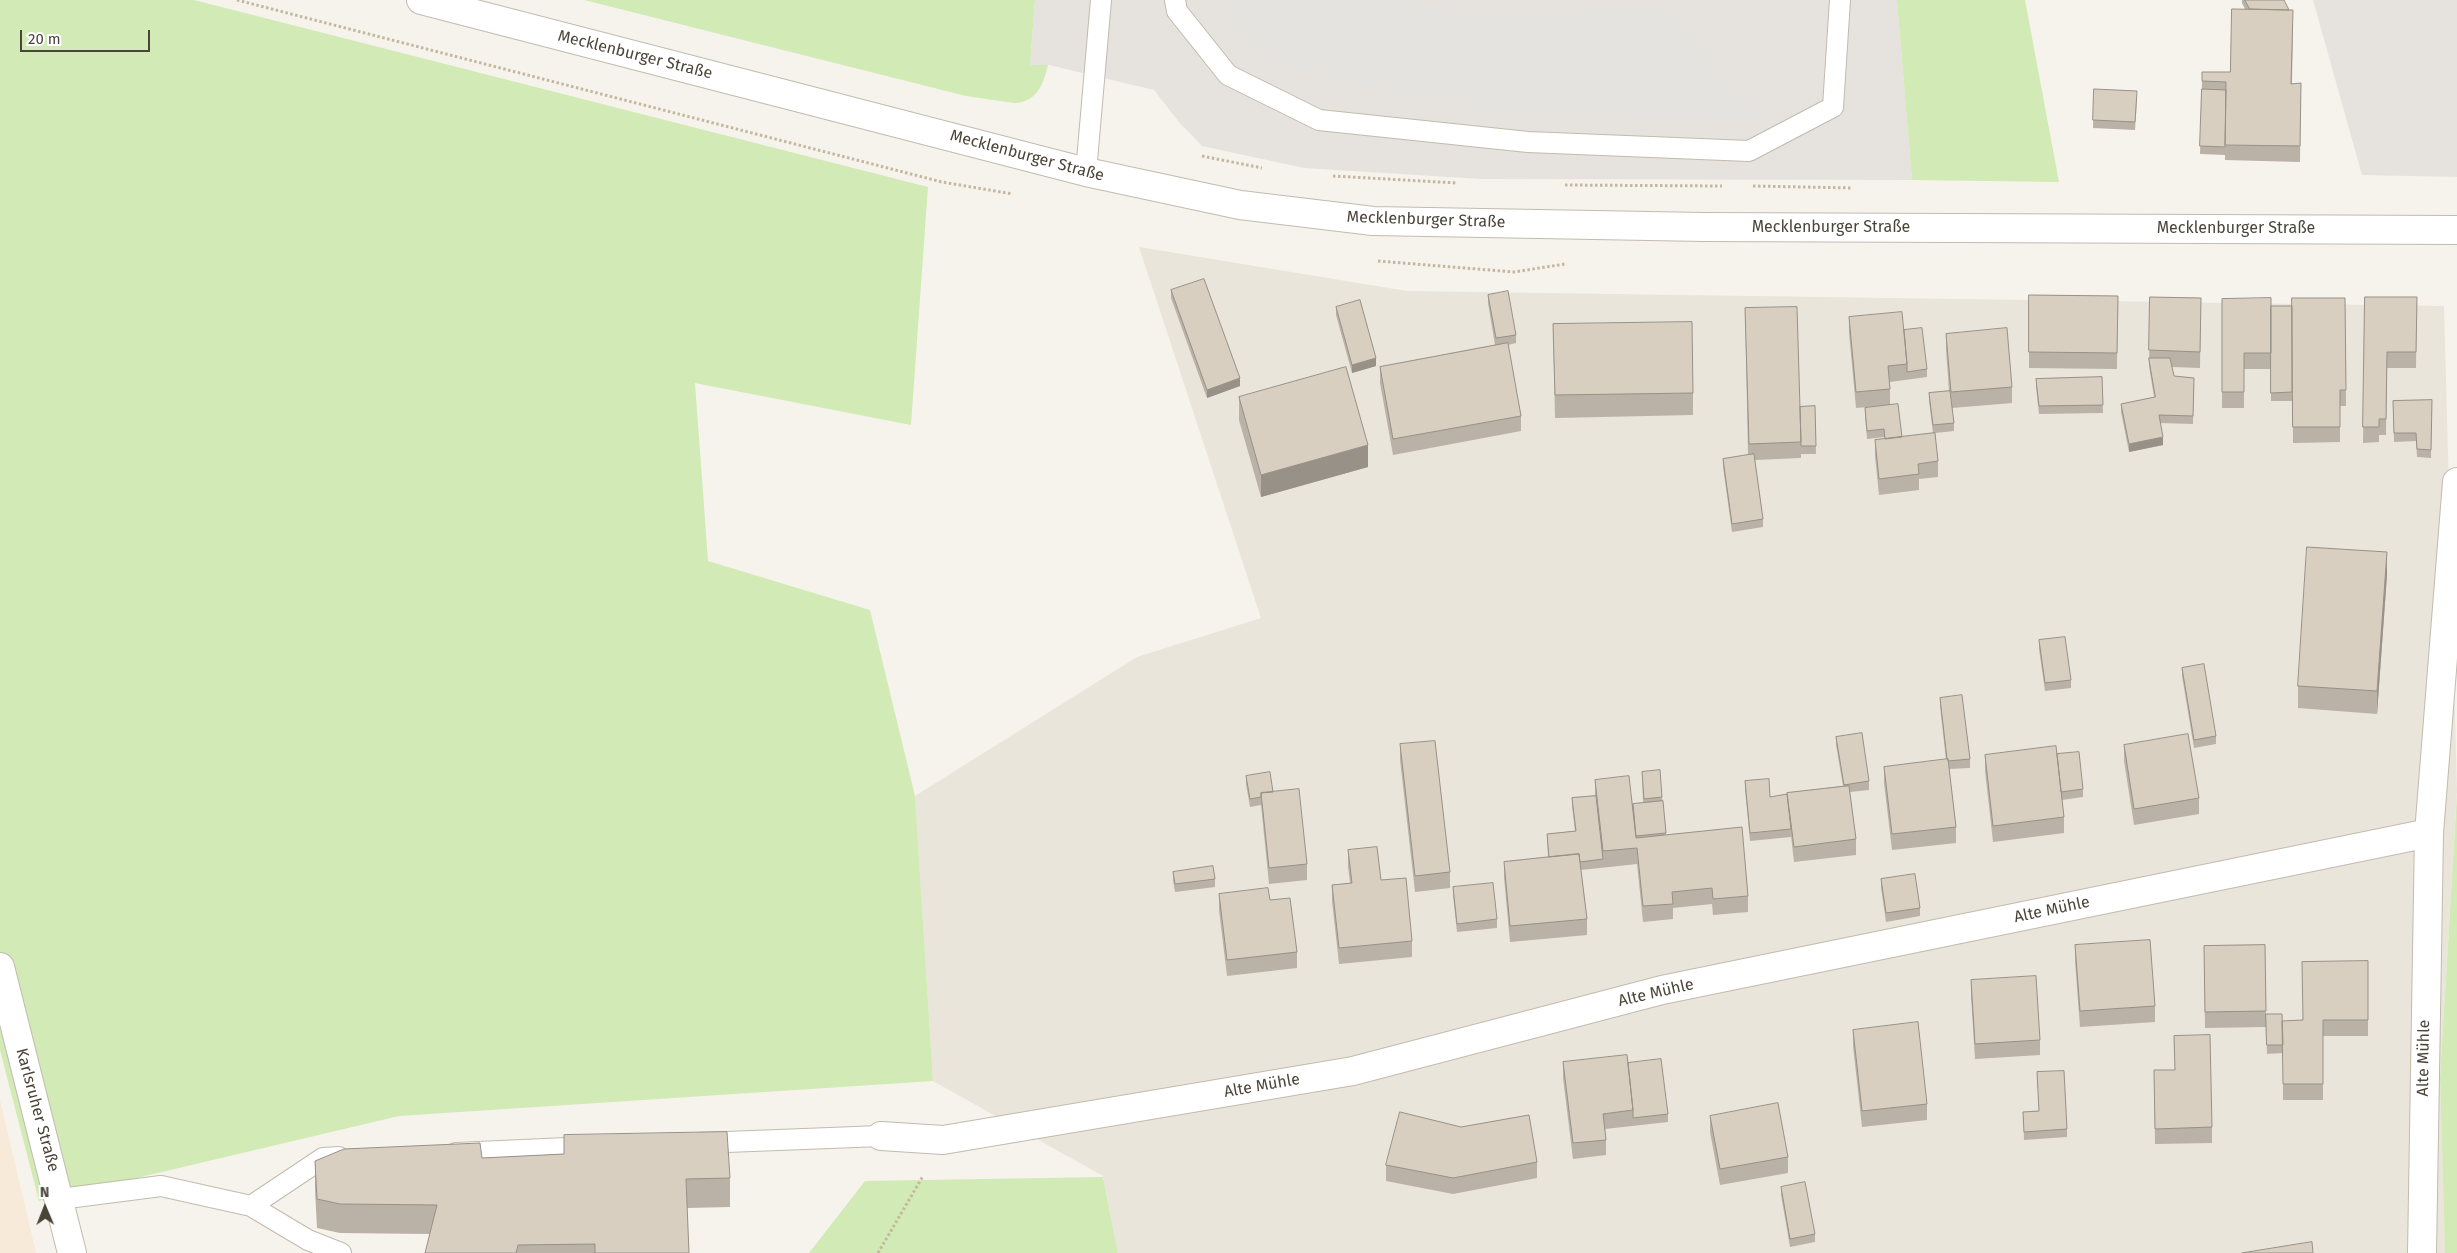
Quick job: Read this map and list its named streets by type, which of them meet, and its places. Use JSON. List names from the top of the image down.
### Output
{
  "streets": {
    "street": ["Mecklenburger Straße", "Alte Mühle", "Karlsruher Straße"]
  },
  "scale_bar": "20 m",
  "north": "top"
}
